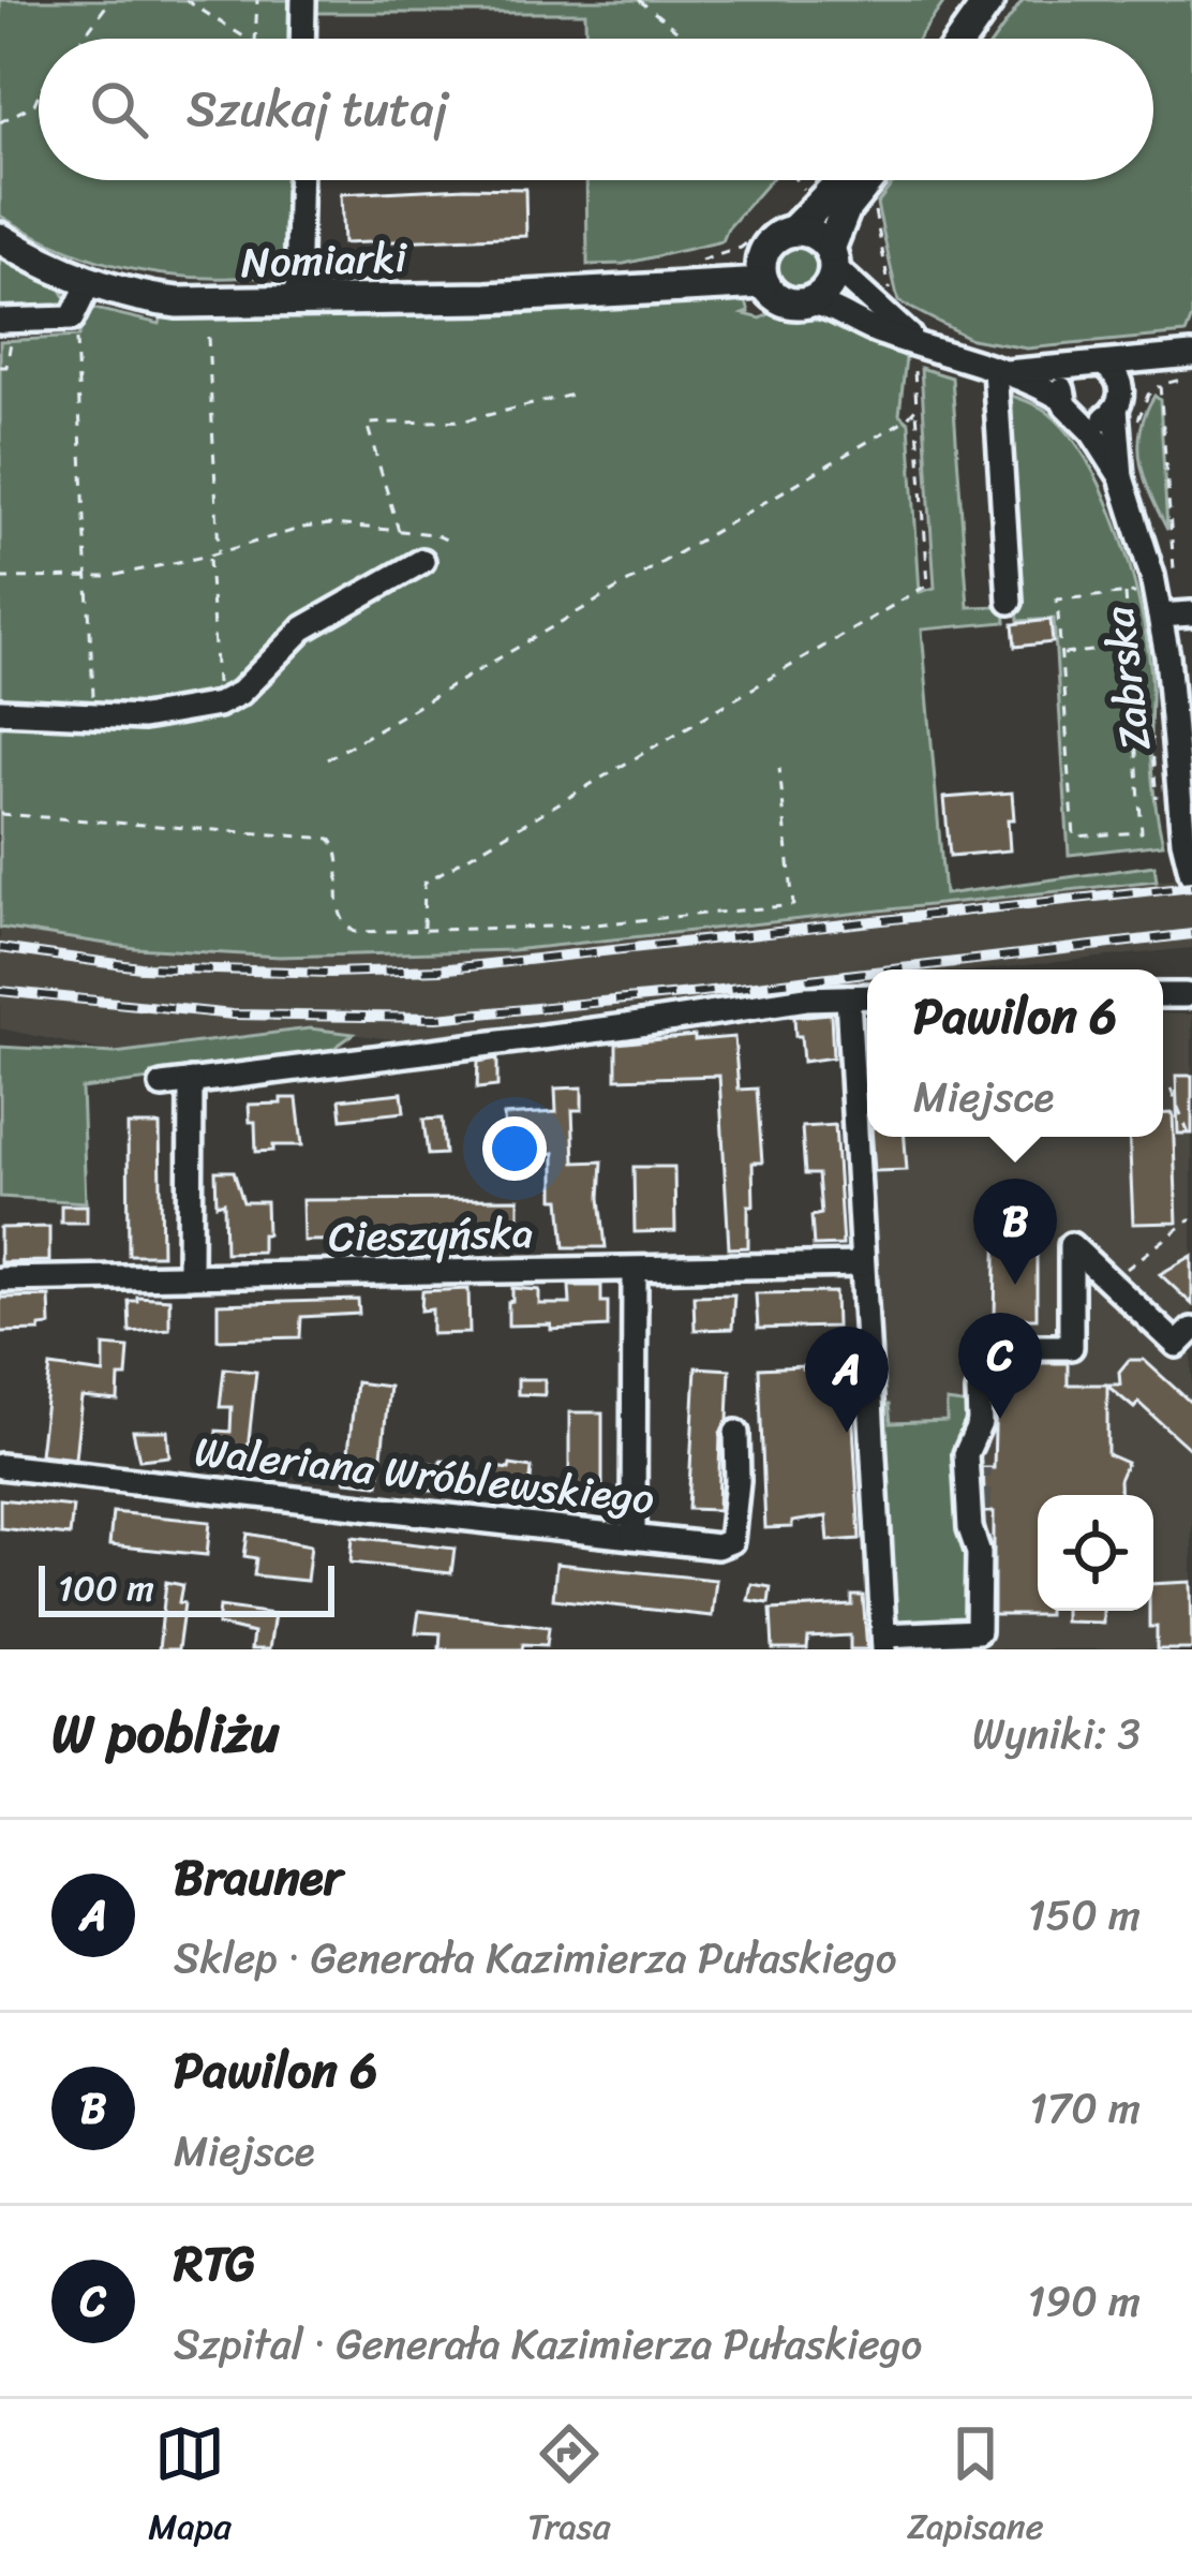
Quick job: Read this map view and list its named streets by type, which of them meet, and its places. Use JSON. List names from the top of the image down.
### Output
{
  "streets": {
    "main road": ["Nomiarki"],
    "street": ["Zabrska", "Cieszyńska", "Waleriana Wróblewskiego"]
  },
  "scale_bar": "100 m",
  "page": {
    "search": "Szukaj tutaj",
    "popup": ["Pawilon 6", "Miejsce"],
    "pins": ["B", "C", "A"],
    "scale": "100 m",
    "heading": ["W pobliżu", "Wyniki: 3"],
    "list": [
      {
        "mark": "A",
        "name": "Brauner",
        "note": "Sklep · Generała Kazimierza Pułaskiego",
        "value": "150 m"
      },
      {
        "mark": "B",
        "name": "Pawilon 6",
        "note": "Miejsce",
        "value": "170 m"
      },
      {
        "mark": "C",
        "name": "RTG",
        "note": "Szpital · Generała Kazimierza Pułaskiego",
        "value": "190 m"
      }
    ],
    "nav": ["Mapa", "Trasa", "Zapisane"]
  }
}
